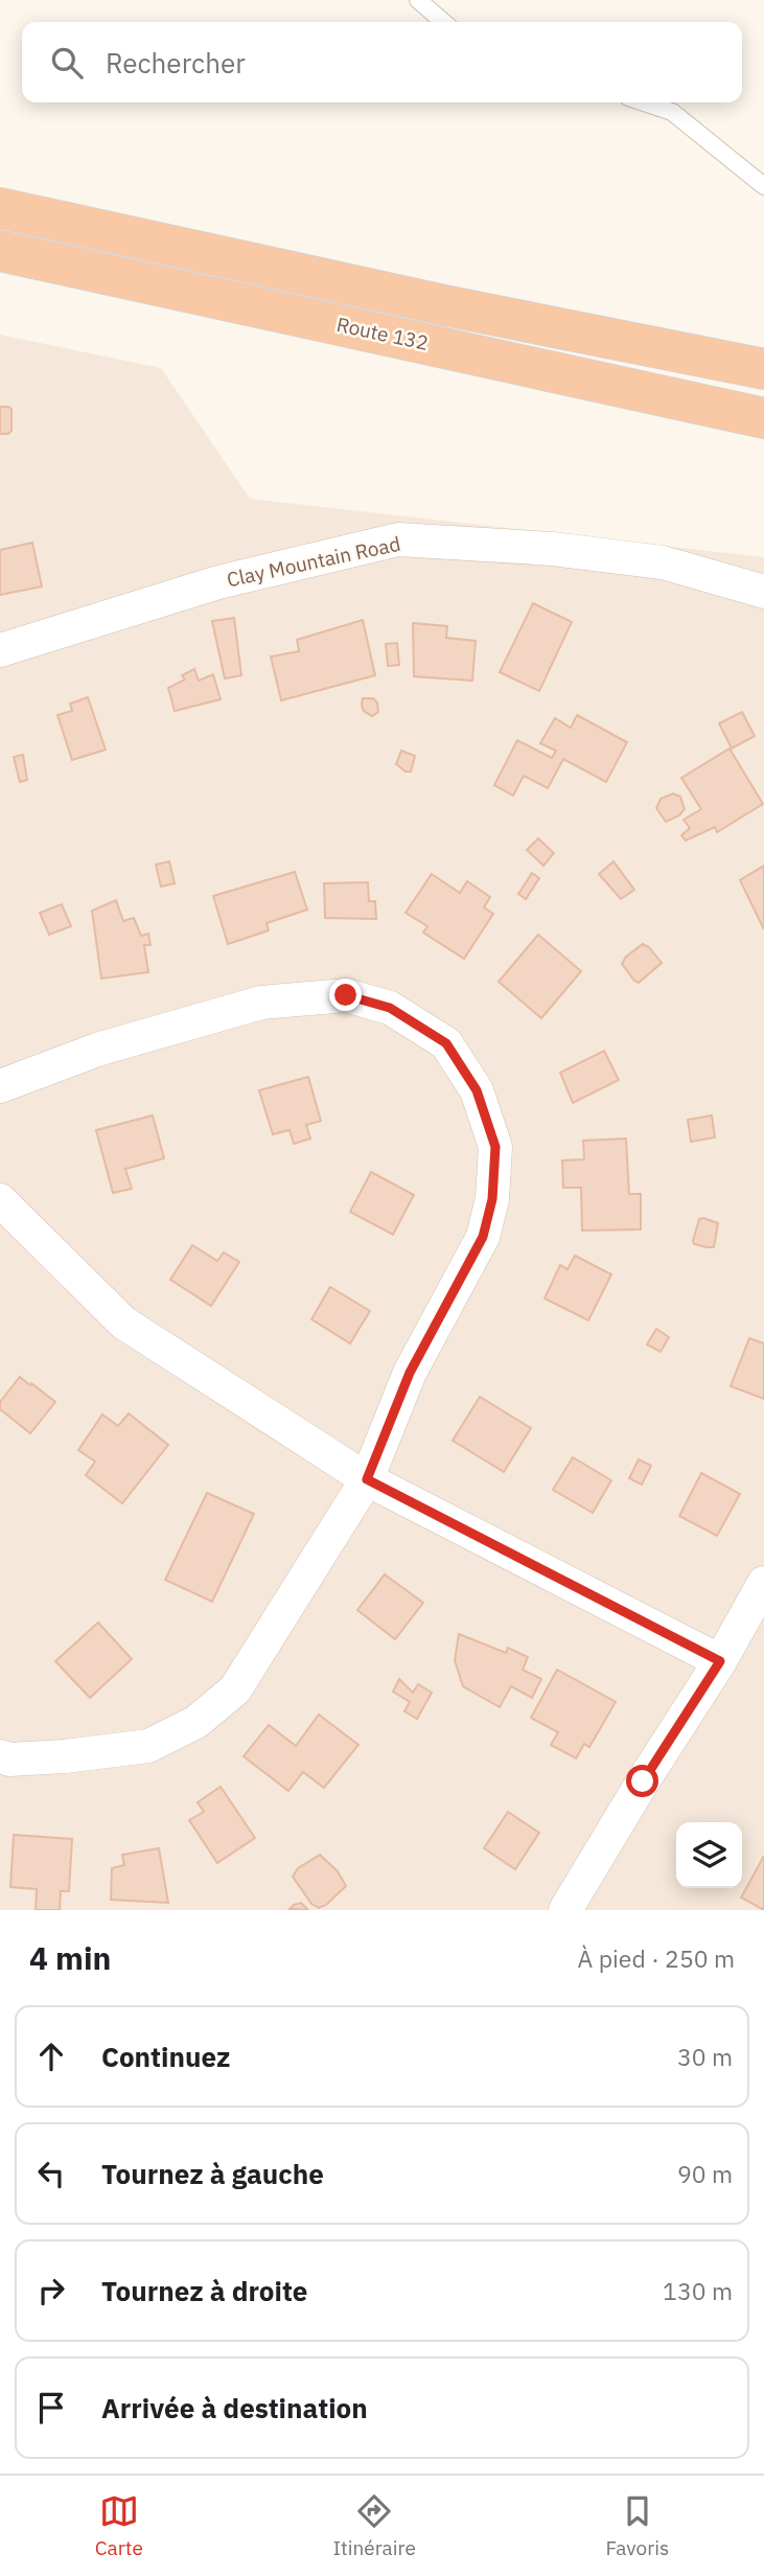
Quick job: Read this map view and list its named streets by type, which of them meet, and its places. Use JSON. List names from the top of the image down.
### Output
{
  "streets": {
    "highway": ["Route 132"],
    "street": ["Clay Mountain Road"]
  },
  "page": {
    "search": "Rechercher",
    "heading": ["4 min", "À pied · 250 m"],
    "list": [
      ["Continuez", "30 m"],
      ["Tournez à gauche", "90 m"],
      ["Tournez à droite", "130 m"],
      "Arrivée à destination"
    ],
    "nav": ["Carte", "Itinéraire", "Favoris"]
  }
}
